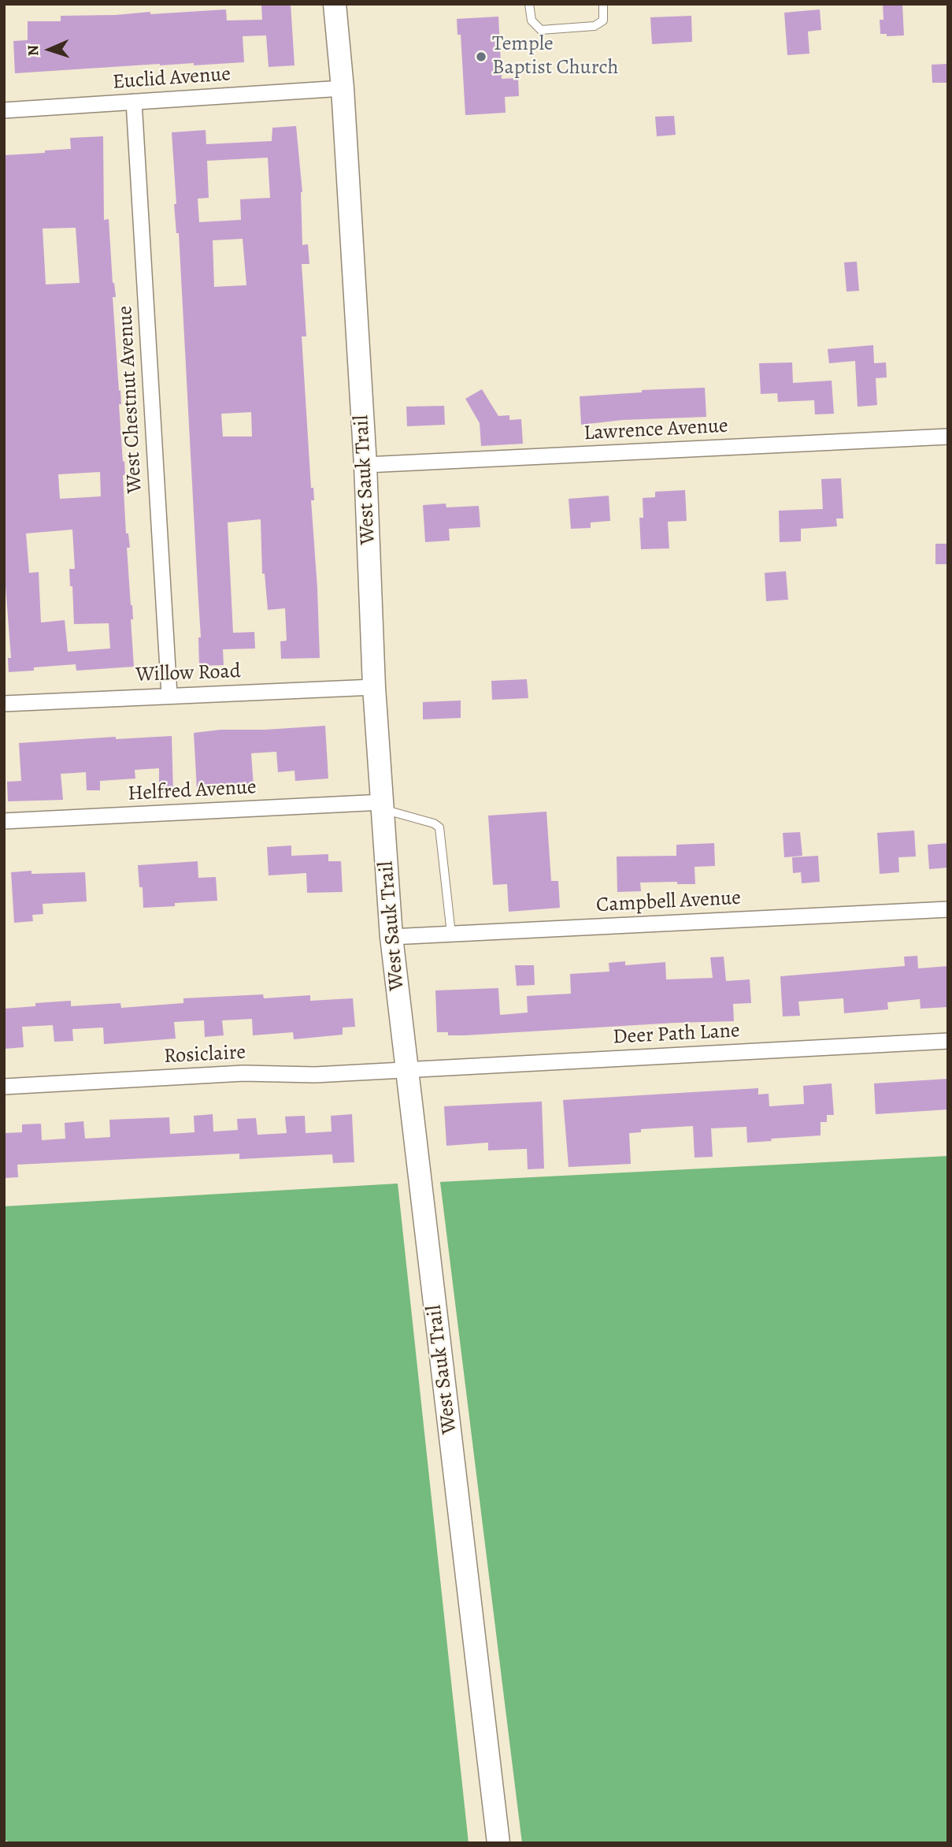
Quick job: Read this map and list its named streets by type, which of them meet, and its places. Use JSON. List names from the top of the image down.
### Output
{
  "streets": {
    "main road": ["West Sauk Trail"],
    "street": [
      "Euclid Avenue",
      "West Chestnut Avenue",
      "Lawrence Avenue",
      "Willow Road",
      "Helfred Avenue",
      "Campbell Avenue",
      "Deer Path Lane",
      "Rosiclaire"
    ]
  },
  "crossings": [
    ["Euclid Avenue", "West Chestnut Avenue"],
    ["Euclid Avenue", "West Sauk Trail"],
    ["West Chestnut Avenue", "Willow Road"],
    ["Lawrence Avenue", "West Sauk Trail"],
    ["West Sauk Trail", "Willow Road"],
    ["West Sauk Trail", "Helfred Avenue"],
    ["West Sauk Trail", "Campbell Avenue"],
    ["West Sauk Trail", "Deer Path Lane"],
    ["West Sauk Trail", "Rosiclaire"],
    ["Deer Path Lane", "Rosiclaire"]
  ],
  "places": ["Temple Baptist Church"],
  "north": "left"
}
